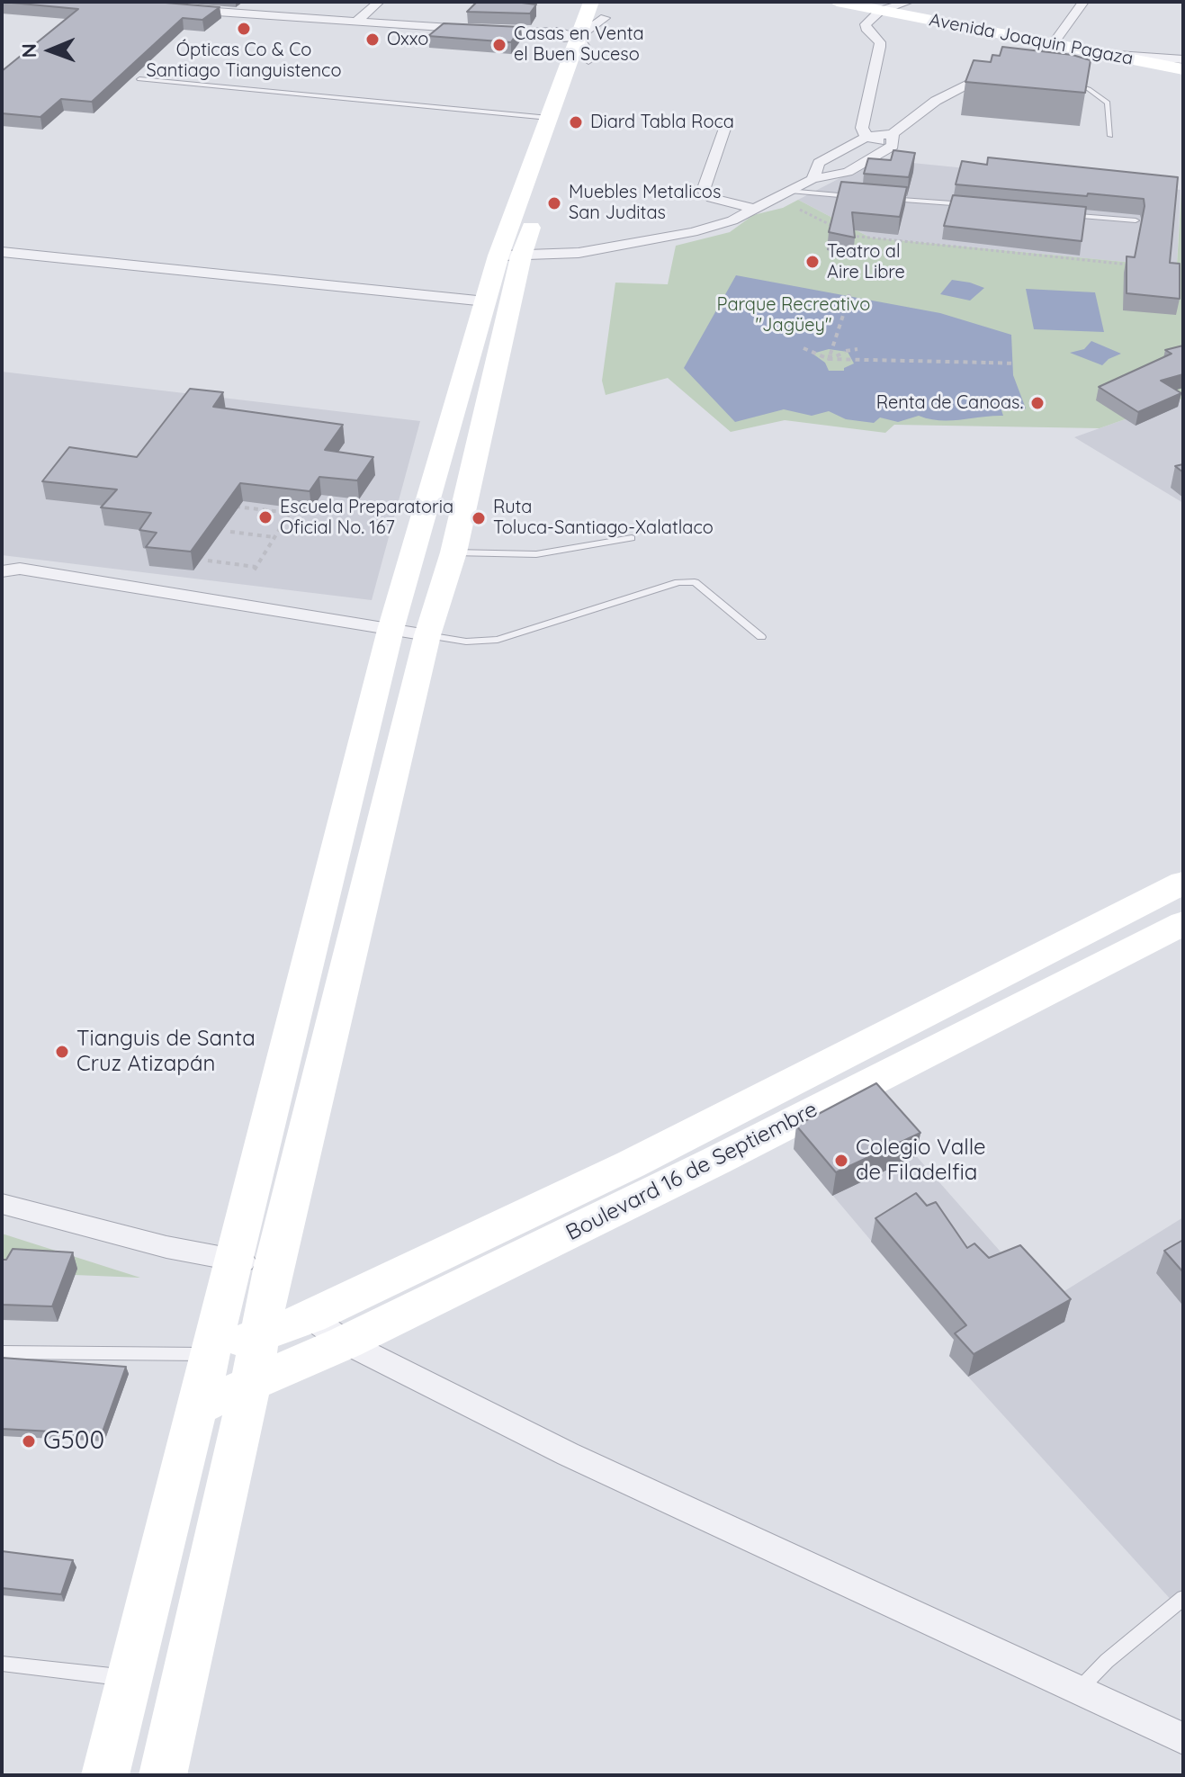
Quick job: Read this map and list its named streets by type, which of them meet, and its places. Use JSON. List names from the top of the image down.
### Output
{
  "streets": {
    "main road": ["Avenida Joaquin Pagaza", "Boulevard 16 de Septiembre"]
  },
  "parks": ["Parque Recreativo \"Jagüey\""],
  "places": [
    "Ópticas Co & Co Santiago Tianguistenco",
    "Oxxo",
    "Casas en Venta el Buen Suceso",
    "Diard Tabla Roca",
    "Muebles Metalicos San Juditas",
    "Teatro al Aire Libre",
    "Renta de Canoas.",
    "Escuela Preparatoria Oficial No. 167",
    "Ruta Toluca-Santiago-Xalatlaco",
    "Tianguis de Santa Cruz Atizapán",
    "Colegio Valle de Filadelfia",
    "G500"
  ],
  "north": "left"
}
